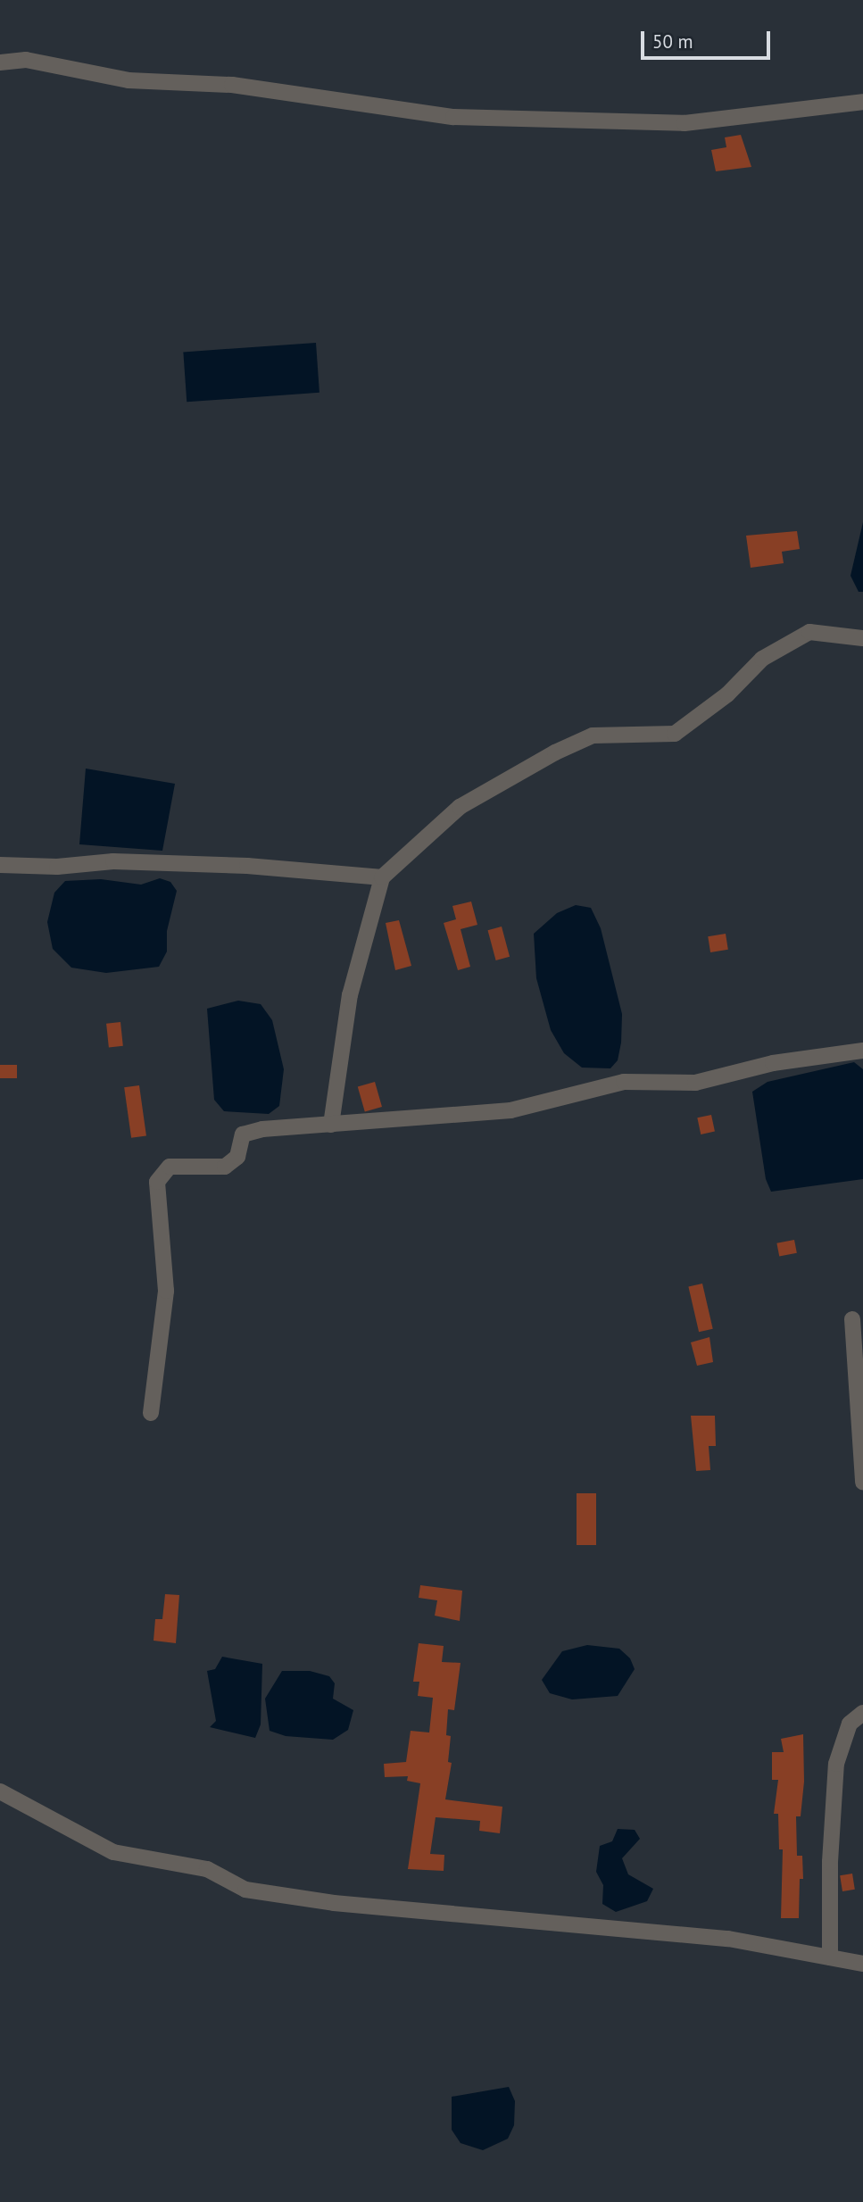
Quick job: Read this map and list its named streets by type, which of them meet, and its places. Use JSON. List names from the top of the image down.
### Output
{
  "scale_bar": "50 m"
}
